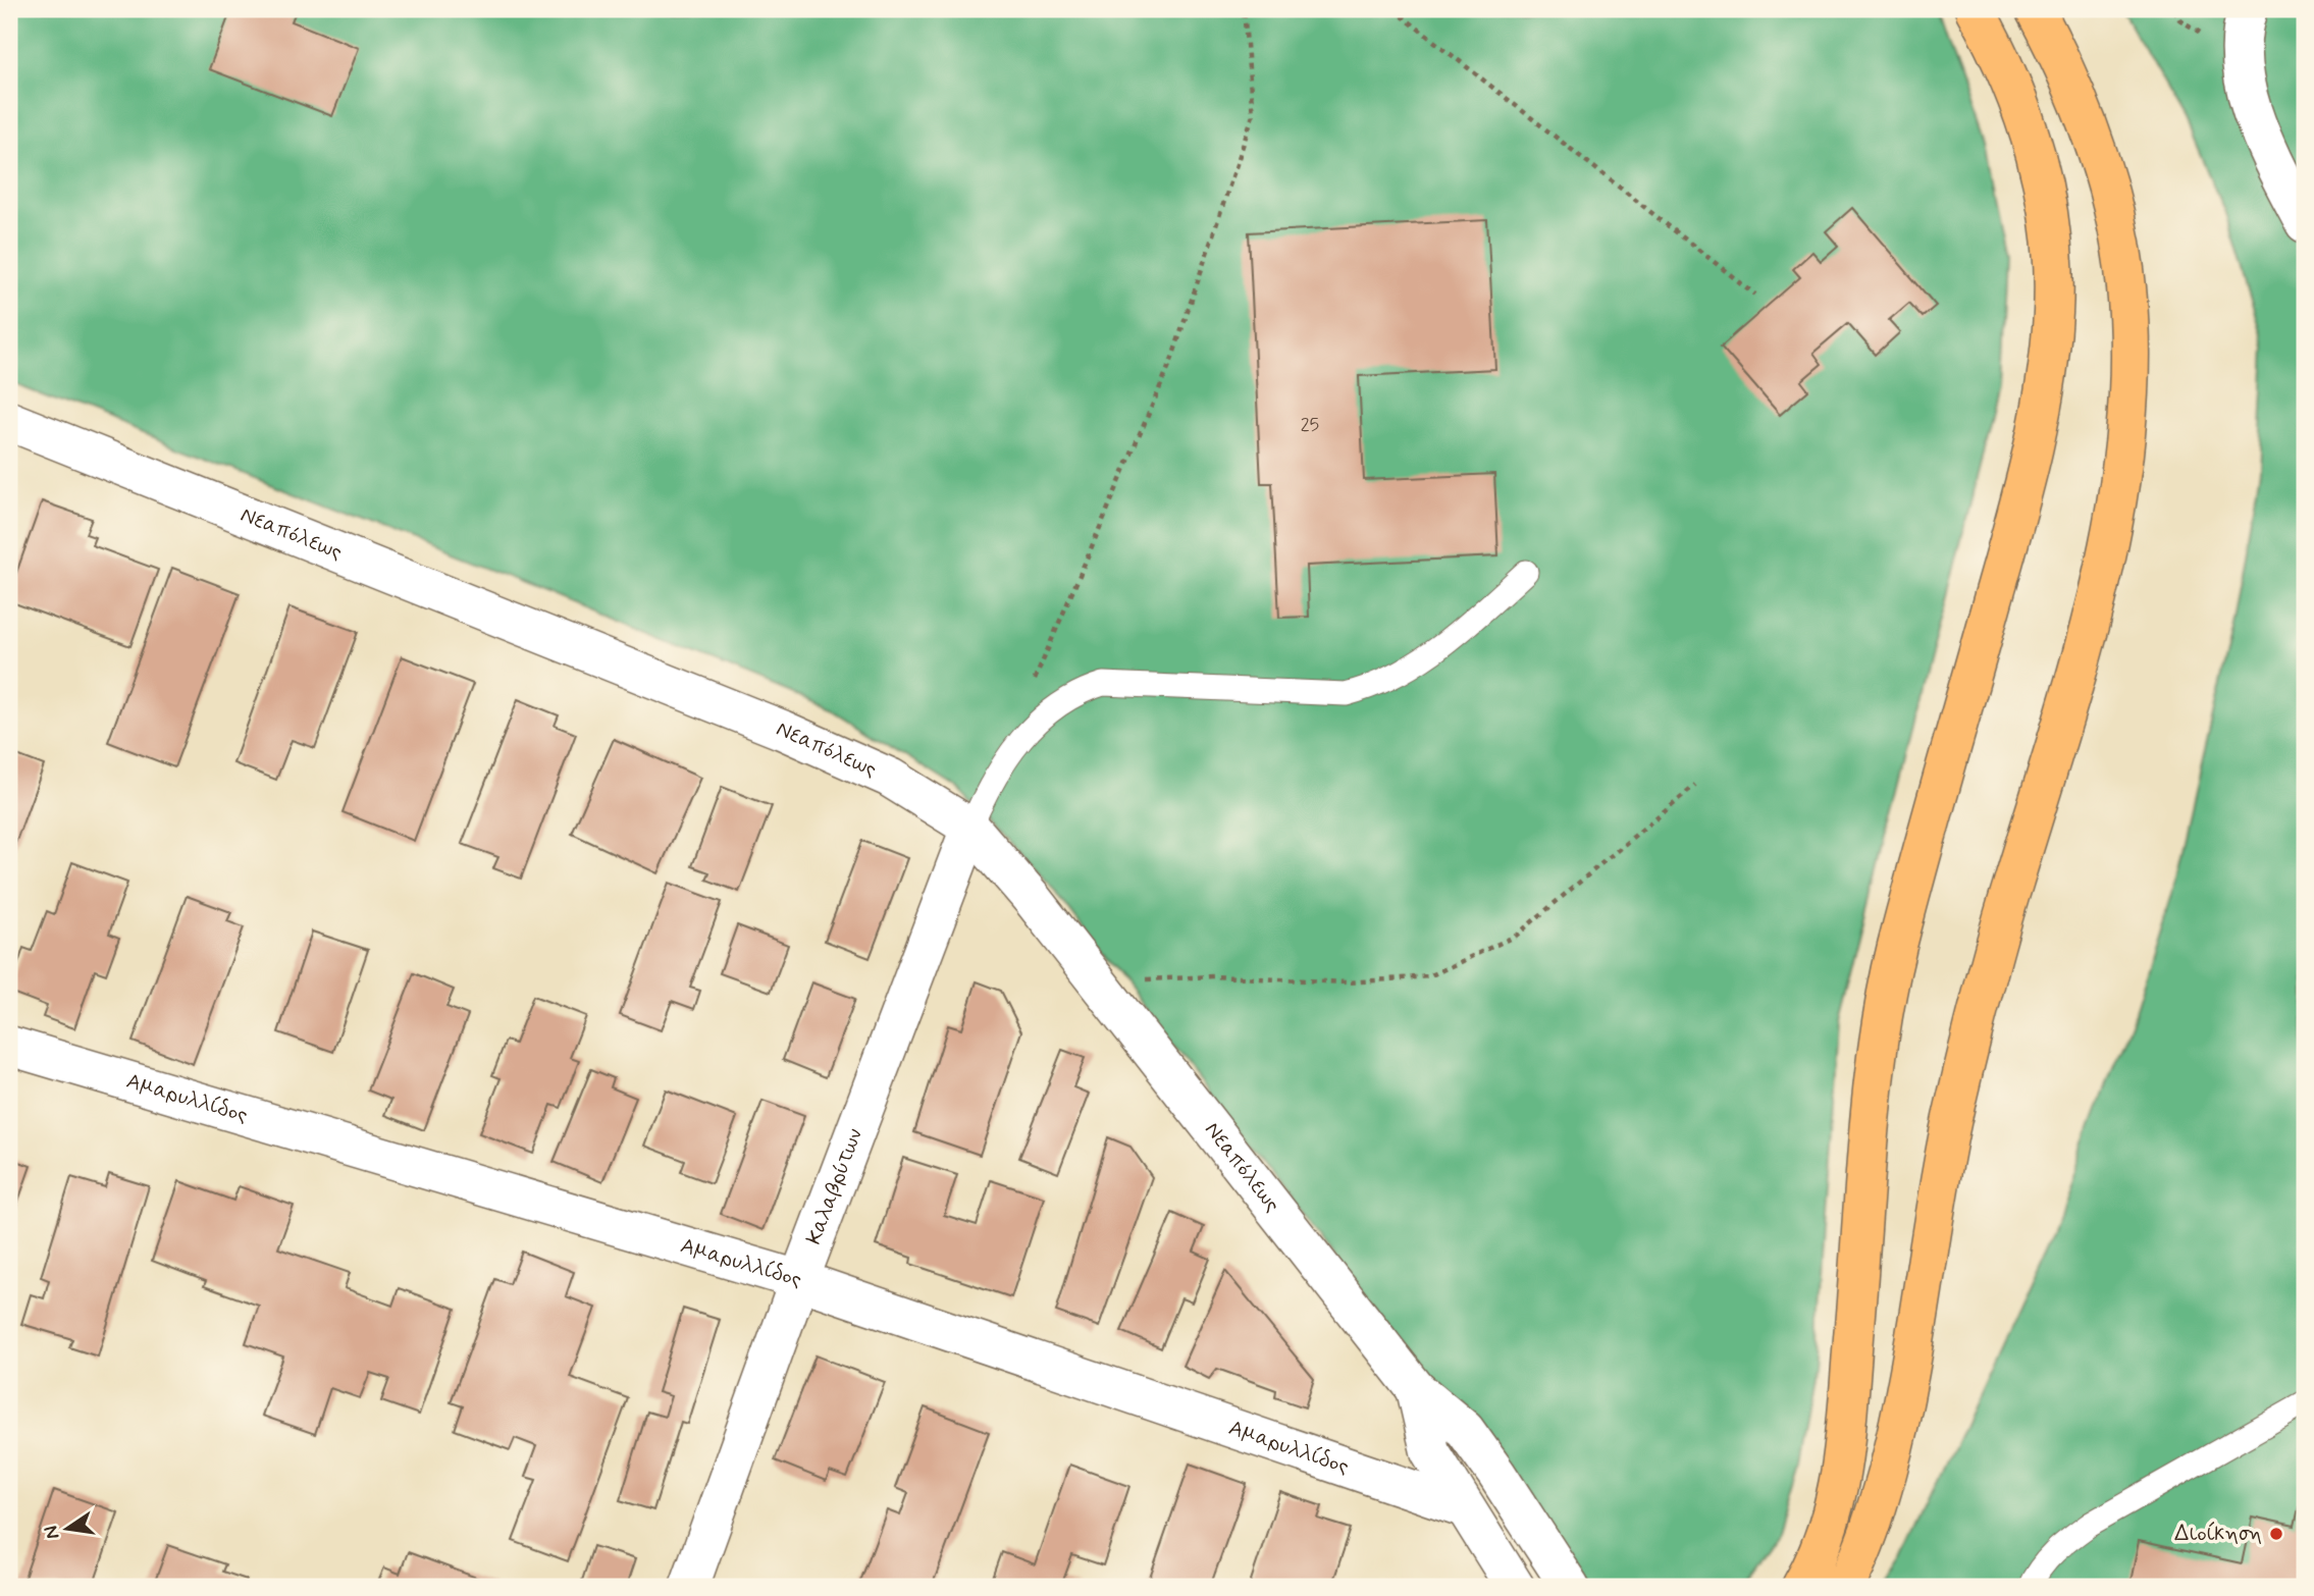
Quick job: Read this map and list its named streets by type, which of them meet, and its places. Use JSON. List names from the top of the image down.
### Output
{
  "streets": {
    "street": ["Νεαπόλεως", "Αμαρυλλίδος", "Καλαβρύτων"]
  },
  "crossings": [
    ["Νεαπόλεως", "Καλαβρύτων"],
    ["Αμαρυλλίδος", "Καλαβρύτων"]
  ],
  "places": ["Διοίκηση"],
  "house_numbers": ["25"],
  "north": "left"
}
